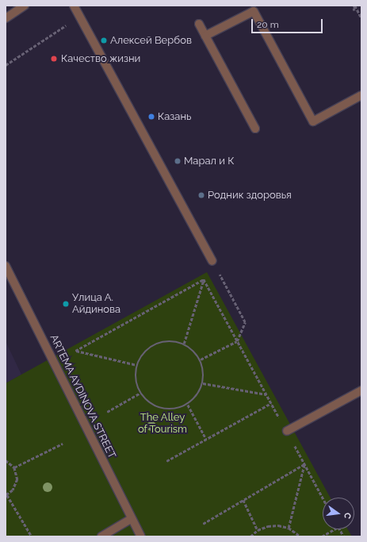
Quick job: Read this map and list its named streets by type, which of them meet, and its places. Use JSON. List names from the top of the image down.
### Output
{
  "streets": {
    "street": ["ARTEMA AYDINOVA STREET"]
  },
  "parks": ["The Alley of Tourism"],
  "places": [
    "Алексей Вербов",
    "Качество жизни",
    "Казань",
    "Марал и К",
    "Родник здоровья",
    "Улица А. Айдинова"
  ],
  "scale_bar": "20 m",
  "north": "right"
}
